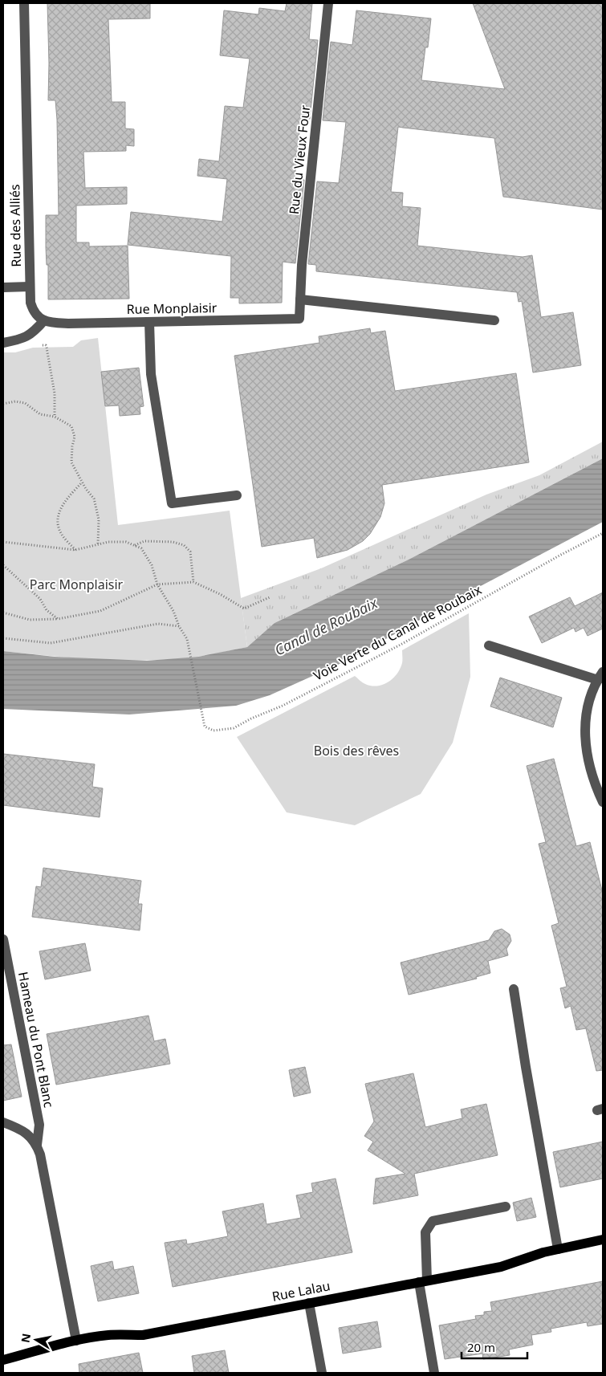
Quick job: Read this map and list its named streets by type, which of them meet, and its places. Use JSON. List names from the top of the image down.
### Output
{
  "streets": {
    "main road": ["Rue Lalau"],
    "street": [
      "Rue du Vieux Four",
      "Rue des Alliés",
      "Rue Monplaisir",
      "Hameau du Pont Blanc"
    ],
    "path": ["Voie Verte du Canal de Roubaix"]
  },
  "crossings": [
    ["Rue du Vieux Four", "Rue Monplaisir"],
    ["Rue des Alliés", "Rue Monplaisir"],
    ["Hameau du Pont Blanc", "Rue Lalau"]
  ],
  "water": ["Canal de Roubaix"],
  "parks": ["Parc Monplaisir", "Bois des rêves"],
  "scale_bar": "20 m",
  "north": "left"
}
